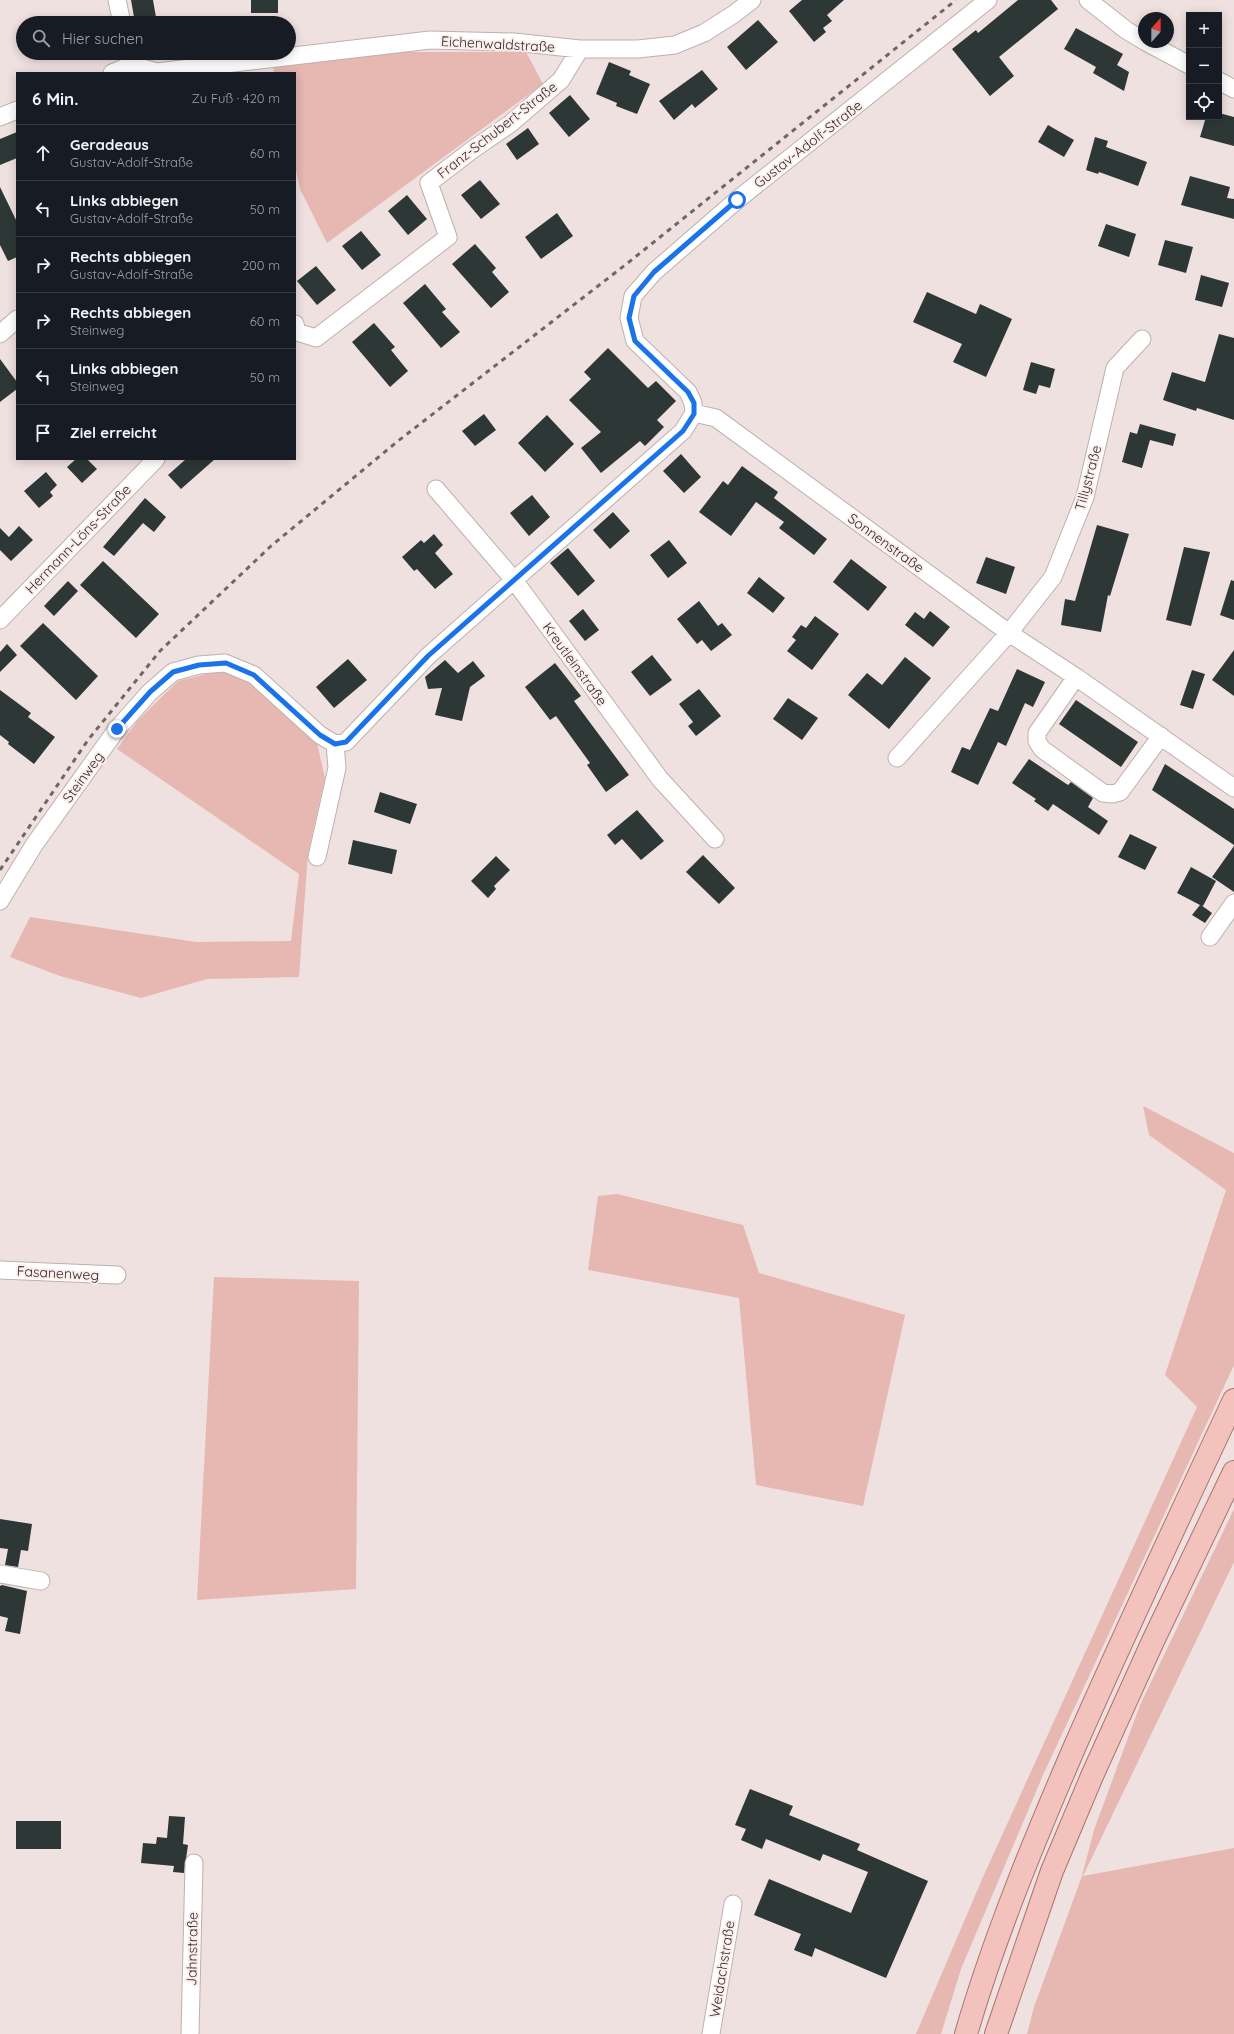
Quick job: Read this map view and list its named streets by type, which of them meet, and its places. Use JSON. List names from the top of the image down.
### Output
{
  "streets": {
    "street": [
      "Eichenwaldstraße",
      "Franz-Schubert-Straße",
      "Gustav-Adolf-Straße",
      "Tillystraße",
      "Hermann-Löns-Straße",
      "Sonnenstraße",
      "Kreutleinstraße",
      "Steinweg",
      "Fasanenweg",
      "Jahnstraße",
      "Weidachstraße"
    ]
  },
  "crossings": [
    ["Eichenwaldstraße", "Franz-Schubert-Straße"],
    ["Gustav-Adolf-Straße", "Sonnenstraße"],
    ["Tillystraße", "Sonnenstraße"]
  ],
  "north": "top",
  "page": {
    "map_buttons": ["+", "−"],
    "search": "Hier suchen",
    "heading": ["6 Min.", "Zu Fuß · 420 m"],
    "list": [
      ["Geradeaus", "Gustav-Adolf-Straße", "60 m"],
      ["Links abbiegen", "Gustav-Adolf-Straße", "50 m"],
      ["Rechts abbiegen", "Gustav-Adolf-Straße", "200 m"],
      ["Rechts abbiegen", "Steinweg", "60 m"],
      ["Links abbiegen", "Steinweg", "50 m"],
      "Ziel erreicht"
    ]
  }
}
